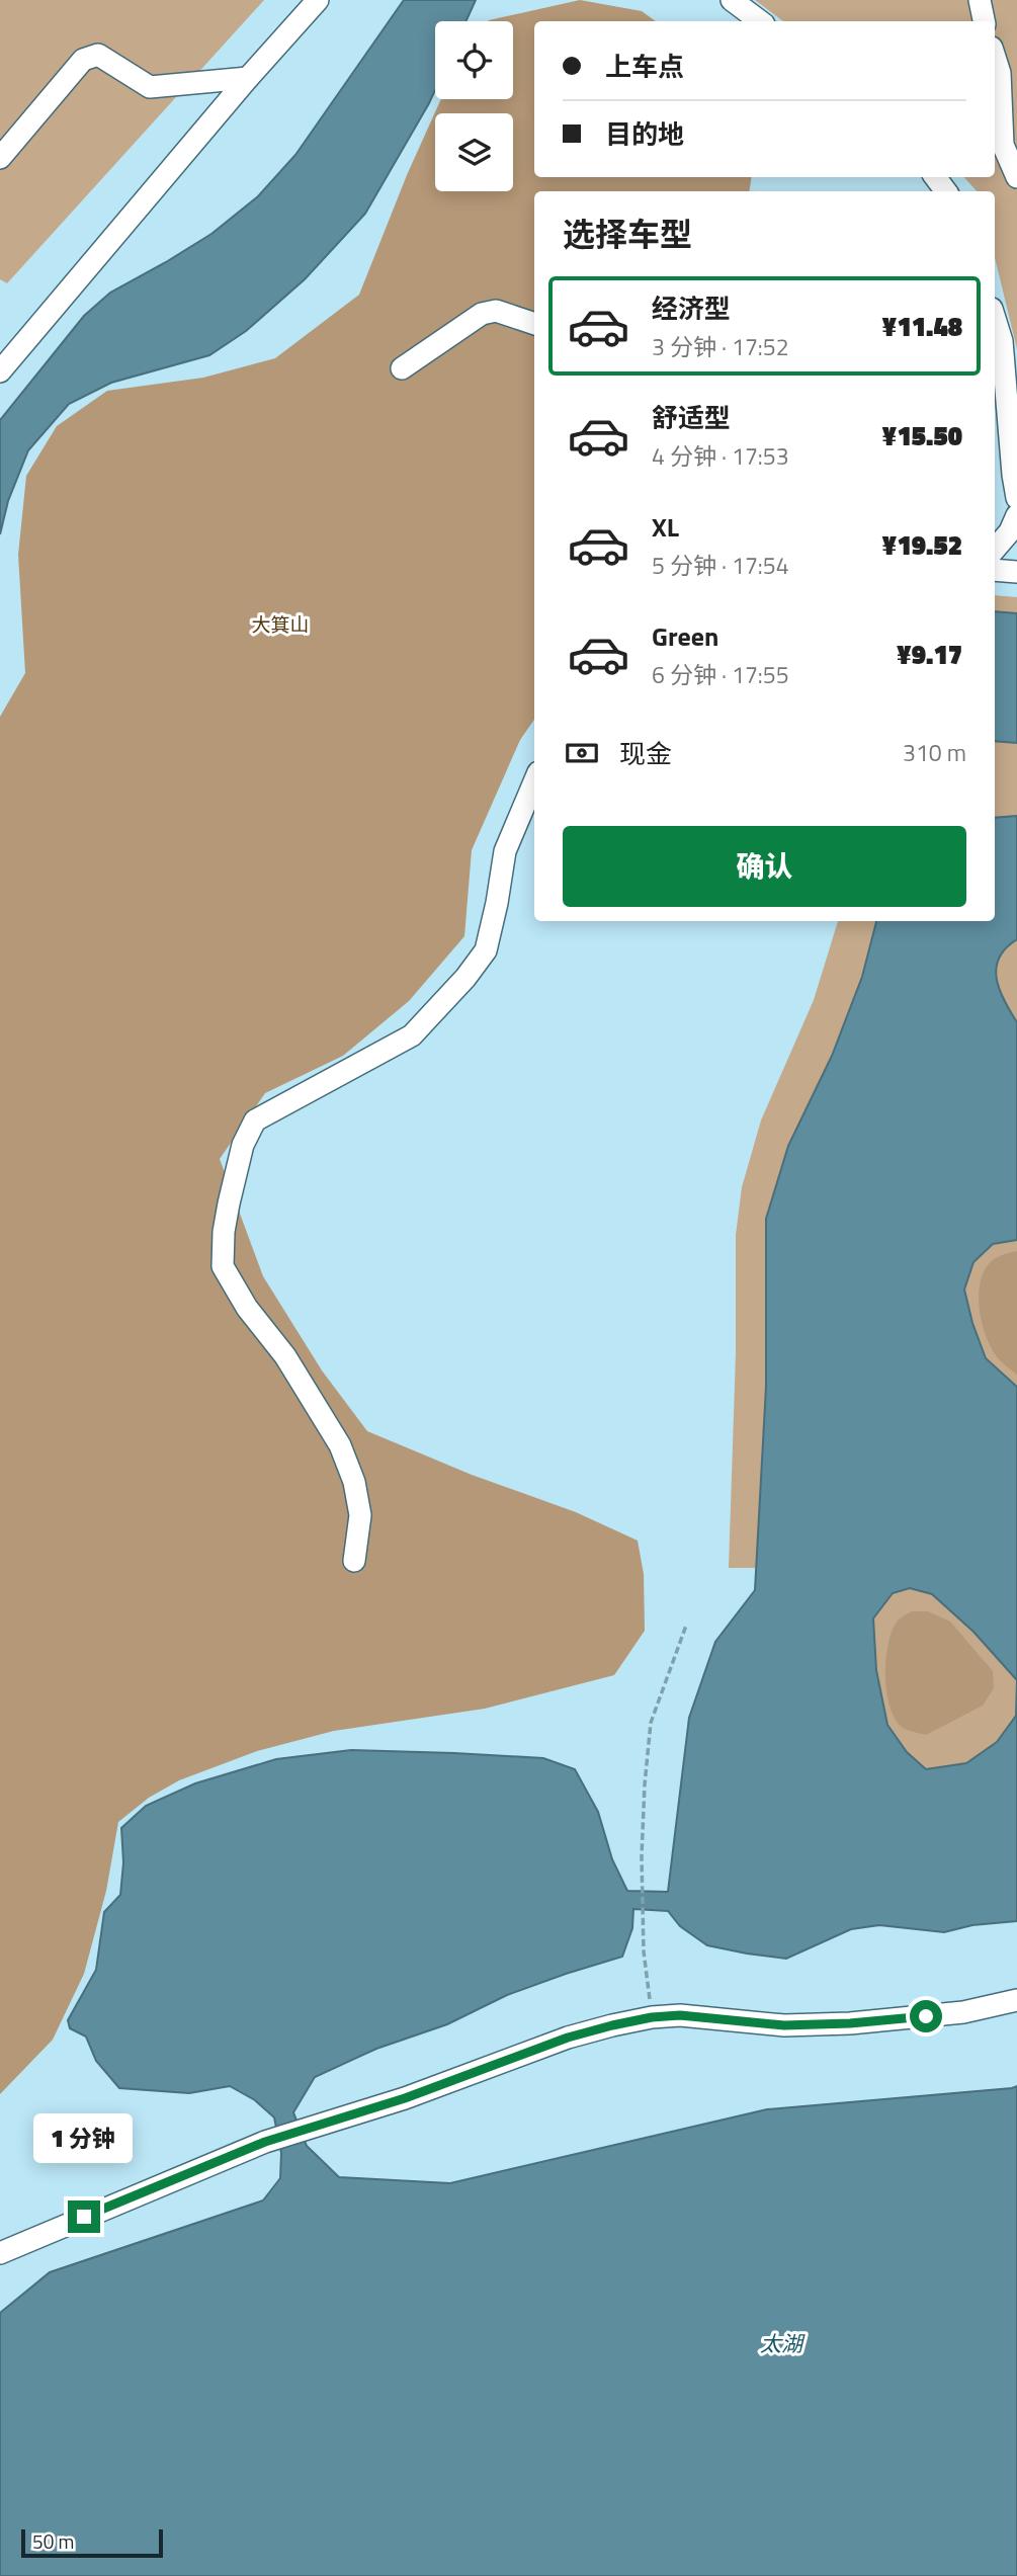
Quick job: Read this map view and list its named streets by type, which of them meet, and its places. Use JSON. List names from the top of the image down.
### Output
{
  "water": ["太湖"],
  "parks": ["大箕山"],
  "scale_bar": "50 m",
  "page": {
    "banner": ["上车点", "目的地"],
    "heading": "选择车型",
    "list": [
      {
        "name": "经济型",
        "note": "3 分钟 · 17:52",
        "value": "¥11.48"
      },
      {
        "name": "舒适型",
        "note": "4 分钟 · 17:53",
        "value": "¥15.50"
      },
      {
        "name": "XL",
        "note": "5 分钟 · 17:54",
        "value": "¥19.52"
      },
      {
        "name": "Green",
        "note": "6 分钟 · 17:55",
        "value": "¥9.17"
      }
    ],
    "pay": ["现金", "310 m"],
    "buttons": "确认",
    "bubble": "1 分钟",
    "scale": "50 m"
  }
}
